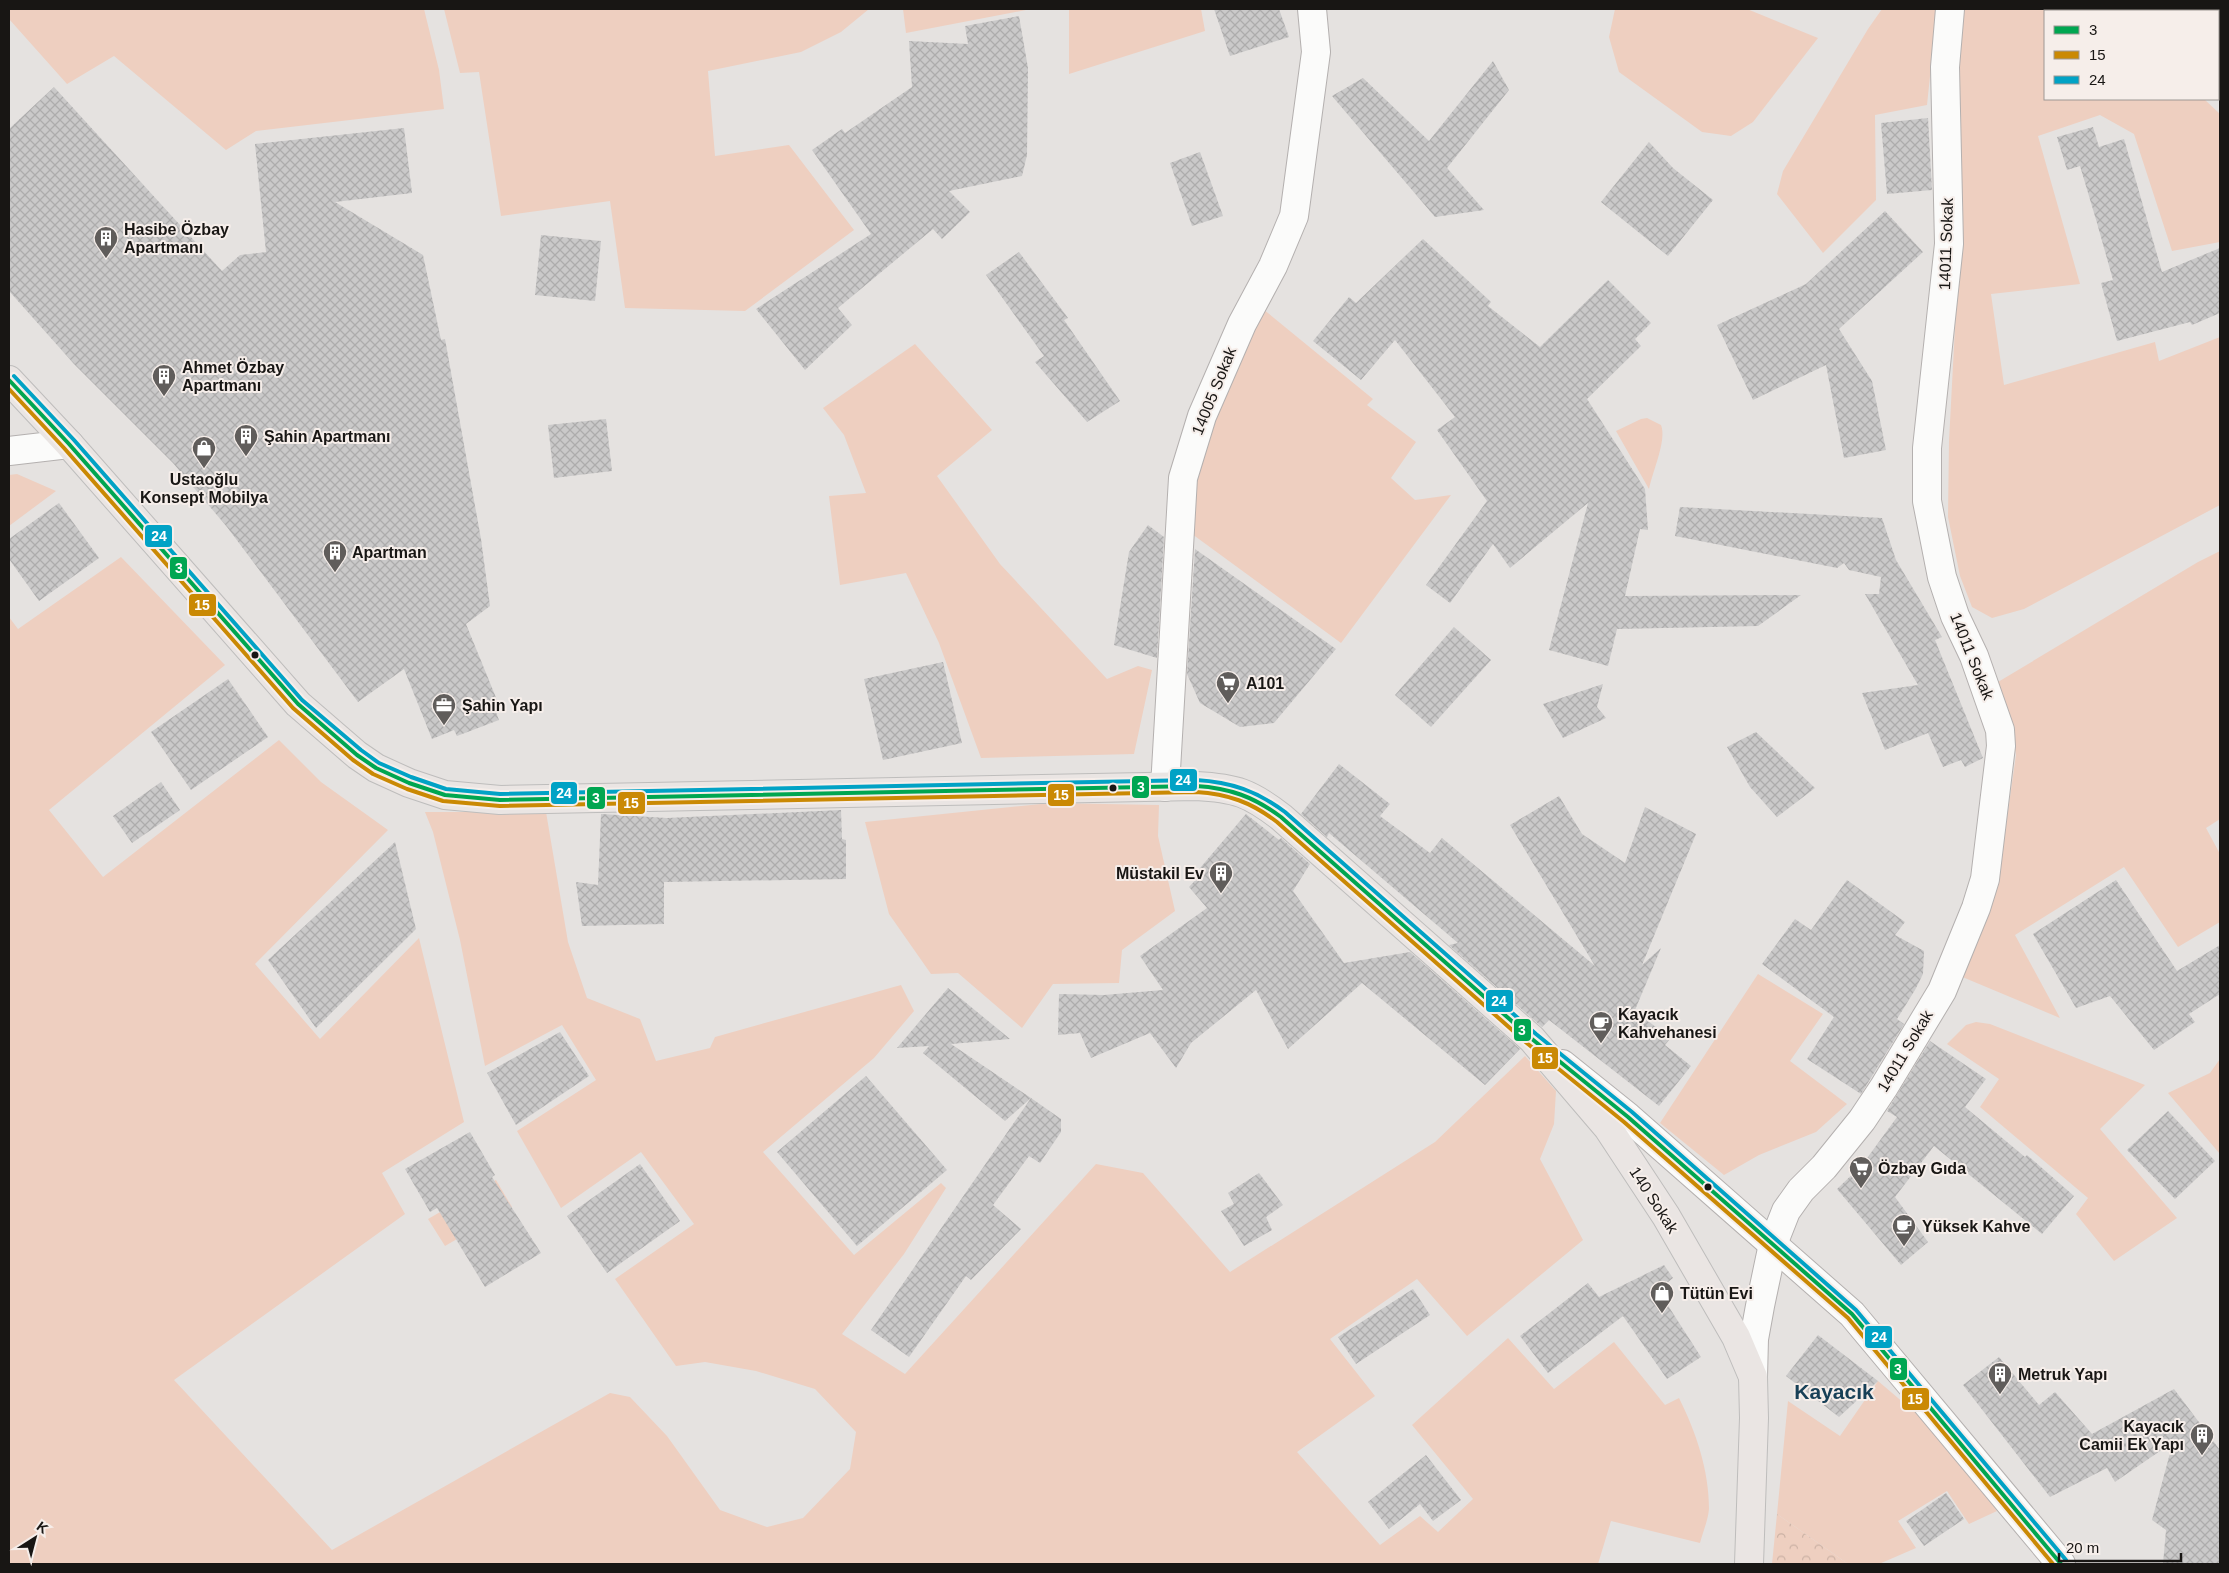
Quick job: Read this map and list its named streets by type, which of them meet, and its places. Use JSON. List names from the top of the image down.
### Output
{
  "streets": {
    "main road": ["140 Sokak"],
    "street": ["14011 Sokak", "14005 Sokak"]
  },
  "crossings": [
    ["14011 Sokak", "140 Sokak"],
    ["14005 Sokak", "140 Sokak"]
  ],
  "districts": ["Kayacık"],
  "places": {
    "building": [
      "Hasibe Özbay Apartmanı",
      "Ahmet Özbay Apartmanı",
      "Şahin Apartmanı",
      "Apartman",
      "Müstakil Ev",
      "Metruk Yapı",
      "Kayacık Camii Ek Yapı"
    ],
    "shop": ["Ustaoğlu Konsept Mobilya", "Tütün Evi"],
    "supermarket": ["A101", "Özbay Gıda"],
    "office": ["Şahin Yapı"],
    "cafe": ["Kayacık Kahvehanesi", "Yüksek Kahve"]
  },
  "lines": ["transit line 24", "transit line 3", "transit line 15"],
  "legend": ["3", "15", "24"],
  "scale_bar": "20 m",
  "north": "top right"
}
